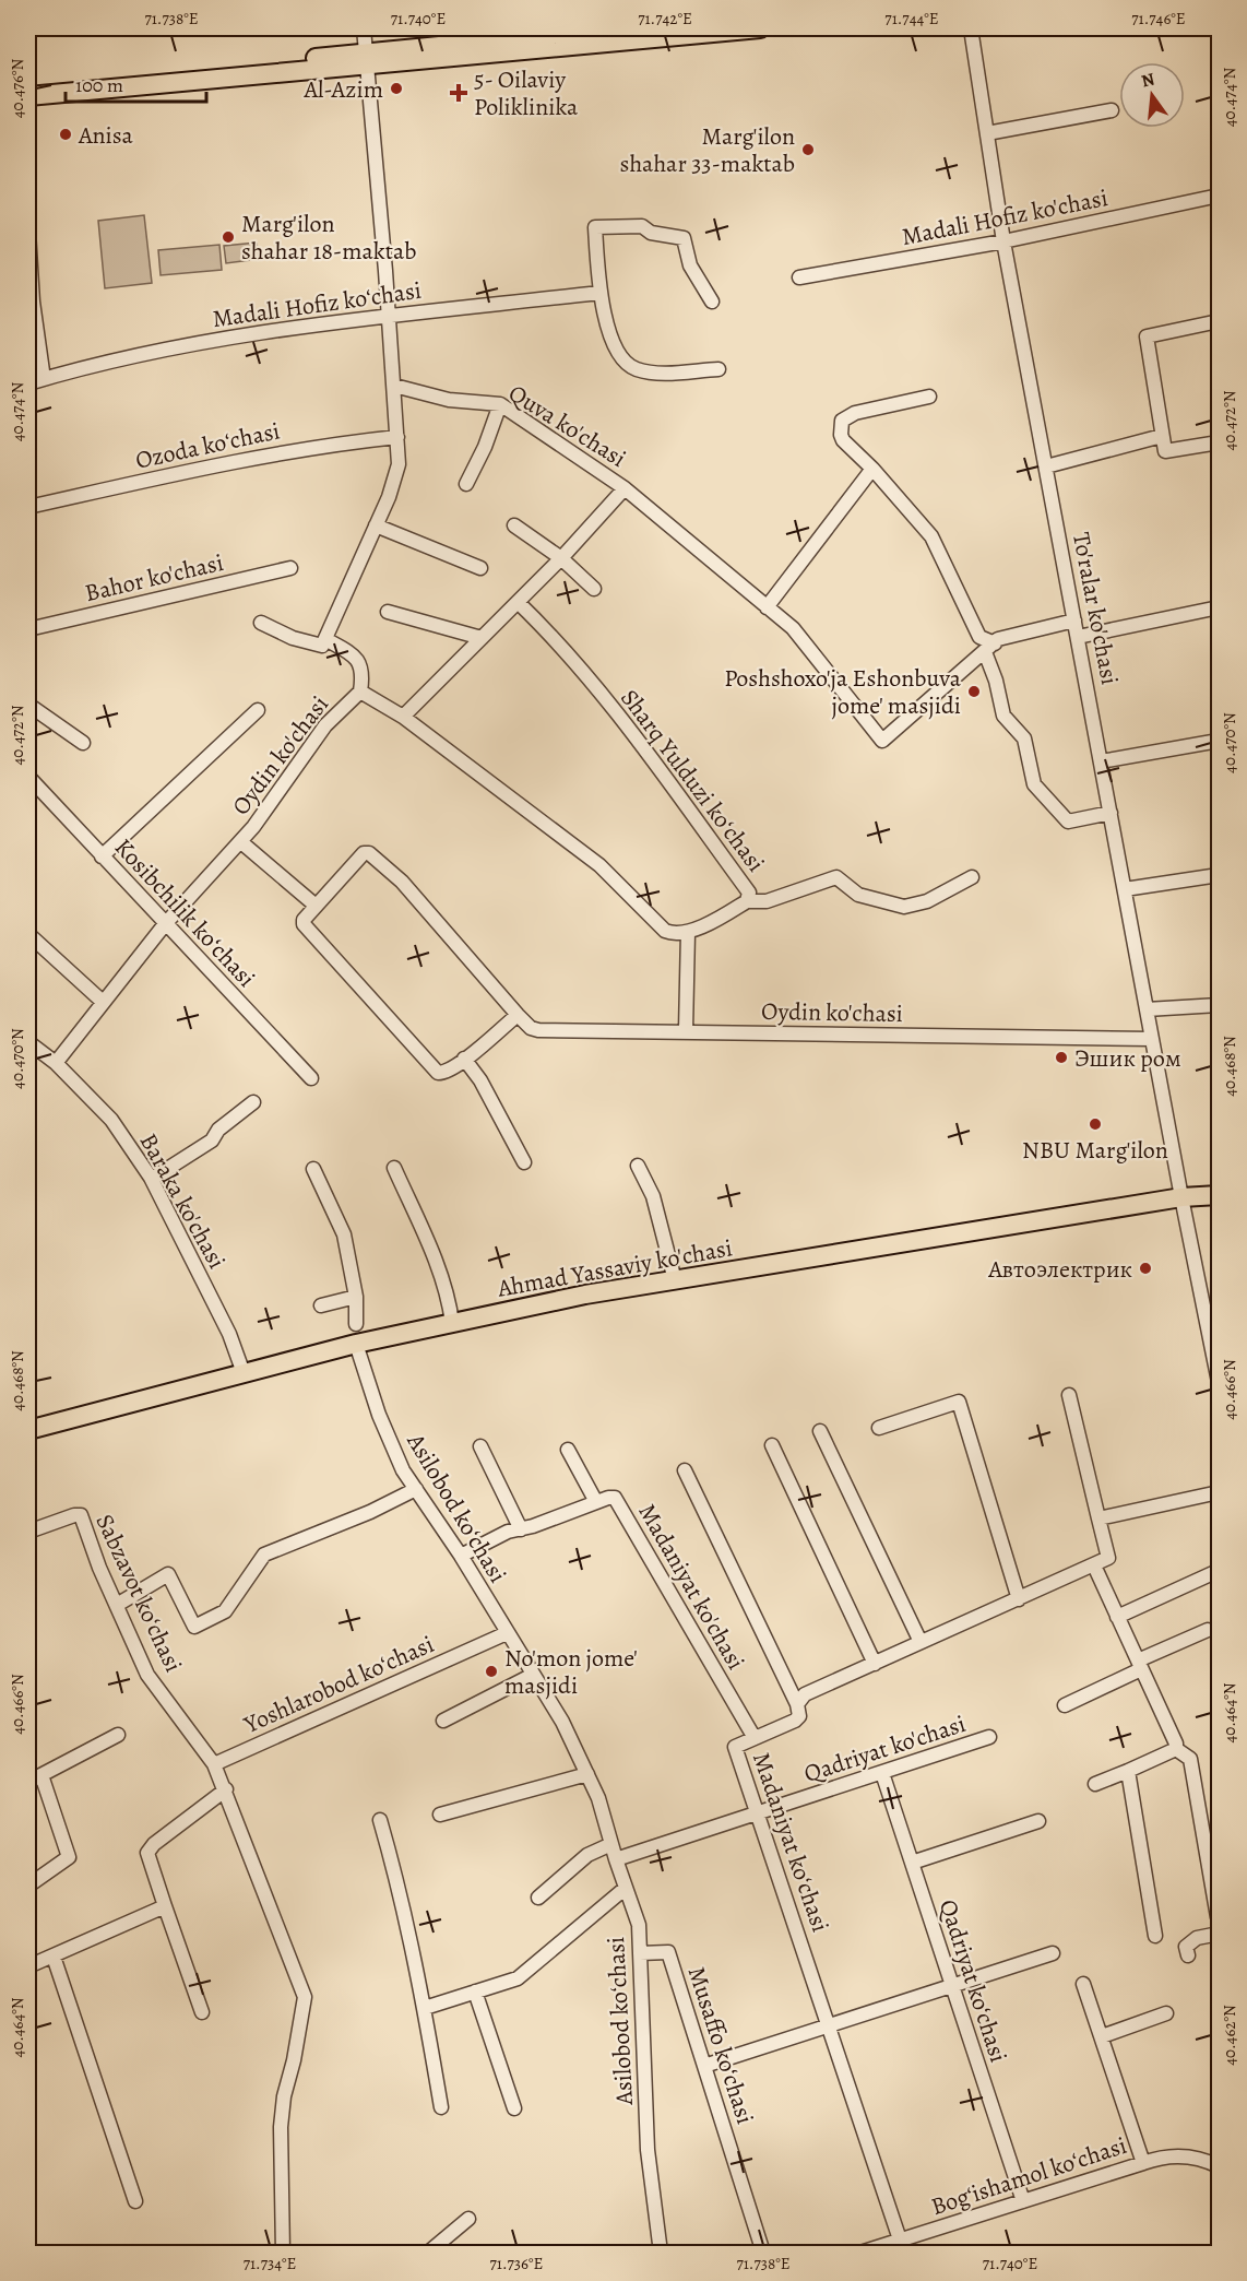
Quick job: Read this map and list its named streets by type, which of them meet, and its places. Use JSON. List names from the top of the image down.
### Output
{
  "streets": {
    "main road": ["Ahmad Yassaviy ko'chasi"],
    "street": [
      "Madali Hofiz ko'chasi",
      "Madali Hofiz koʻchasi",
      "Quva ko'chasi",
      "Ozoda koʻchasi",
      "Bahor ko'chasi",
      "To'ralar ko'chasi",
      "Oydin ko'chasi",
      "Sharq Yulduzi koʻchasi",
      "Kosibchilik koʻchasi",
      "Baraka ko'chasi",
      "Asilobod koʻchasi",
      "Madaniyat ko'chasi",
      "Sabzavot koʻchasi",
      "Yoshlarobod koʻchasi",
      "Qadriyat ko'chasi",
      "Madaniyat koʻchasi",
      "Qadriyat koʻchasi",
      "Musaffo koʻchasi",
      "Bogʻishamol koʻchasi"
    ]
  },
  "crossings": [
    ["Madali Hofiz ko'chasi", "To'ralar ko'chasi"],
    ["To'ralar ko'chasi", "Oydin ko'chasi"],
    ["To'ralar ko'chasi", "Ahmad Yassaviy ko'chasi"],
    ["Oydin ko'chasi", "Kosibchilik koʻchasi"],
    ["Oydin ko'chasi", "Baraka ko'chasi"],
    ["Baraka ko'chasi", "Ahmad Yassaviy ko'chasi"],
    ["Ahmad Yassaviy ko'chasi", "Asilobod koʻchasi"],
    ["Asilobod koʻchasi", "Yoshlarobod koʻchasi"],
    ["Asilobod koʻchasi", "Qadriyat ko'chasi"],
    ["Asilobod koʻchasi", "Musaffo koʻchasi"],
    ["Madaniyat ko'chasi", "Madaniyat koʻchasi"],
    ["Sabzavot koʻchasi", "Yoshlarobod koʻchasi"],
    ["Qadriyat ko'chasi", "Madaniyat koʻchasi"],
    ["Qadriyat ko'chasi", "Qadriyat koʻchasi"],
    ["Madaniyat koʻchasi", "Bogʻishamol koʻchasi"],
    ["Qadriyat koʻchasi", "Bogʻishamol koʻchasi"]
  ],
  "places": {
    "other": [
      "Al-Azim",
      "Anisa",
      "Marg'ilon shahar 33-maktab",
      "Marg'ilon shahar 18-maktab",
      "Poshshoxo'ja Eshonbuva jome' masjidi",
      "Эшик ром",
      "NBU Marg'ilon",
      "Автоэлектрик",
      "No'mon jome' masjidi"
    ],
    "health": ["5- Oilaviy Poliklinika"]
  },
  "scale_bar": "100 m",
  "north": "top",
  "coordinates": [
    "71.738°E",
    "71.740°E",
    "71.742°E",
    "71.744°E",
    "71.746°E",
    "40.476°N",
    "40.474°N",
    "40.472°N",
    "40.470°N",
    "40.468°N",
    "40.466°N",
    "40.464°N",
    "40.462°N",
    "71.734°E",
    "71.736°E"
  ]
}
